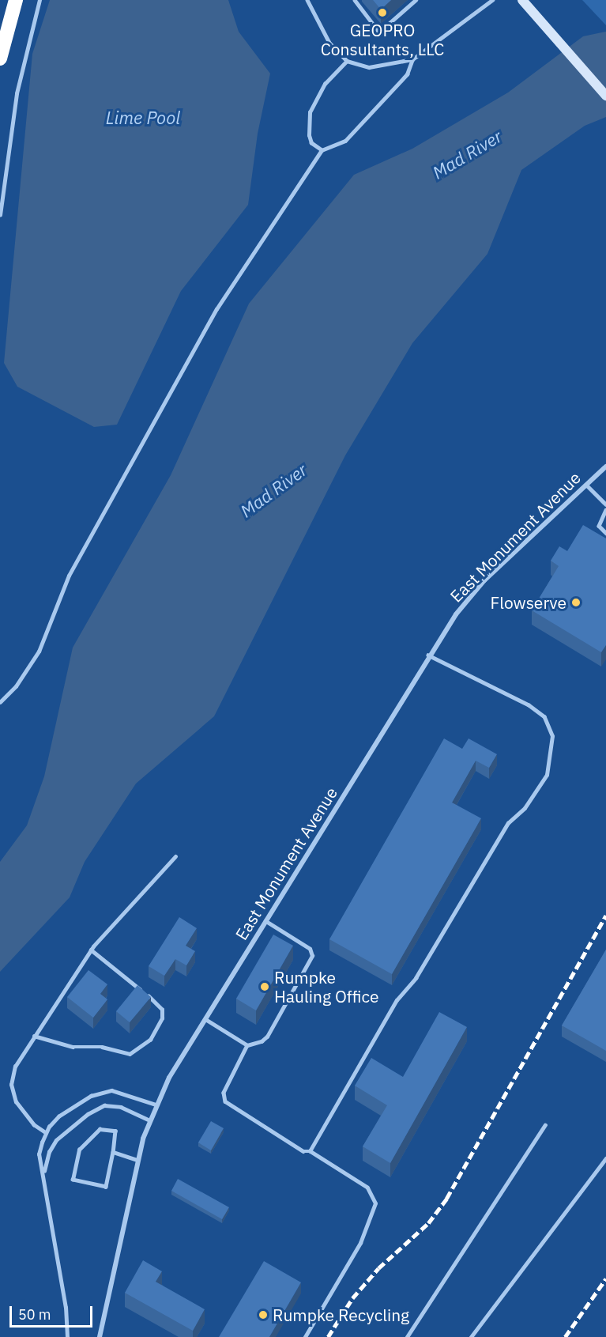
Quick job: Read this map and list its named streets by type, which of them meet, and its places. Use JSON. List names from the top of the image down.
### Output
{
  "streets": {
    "street": ["East Monument Avenue"]
  },
  "water": ["Lime Pool", "Mad River"],
  "places": [
    "GEOPRO Consultants, LLC",
    "Flowserve",
    "Rumpke Hauling Office",
    "Rumpke Recycling"
  ],
  "scale_bar": "50 m"
}
